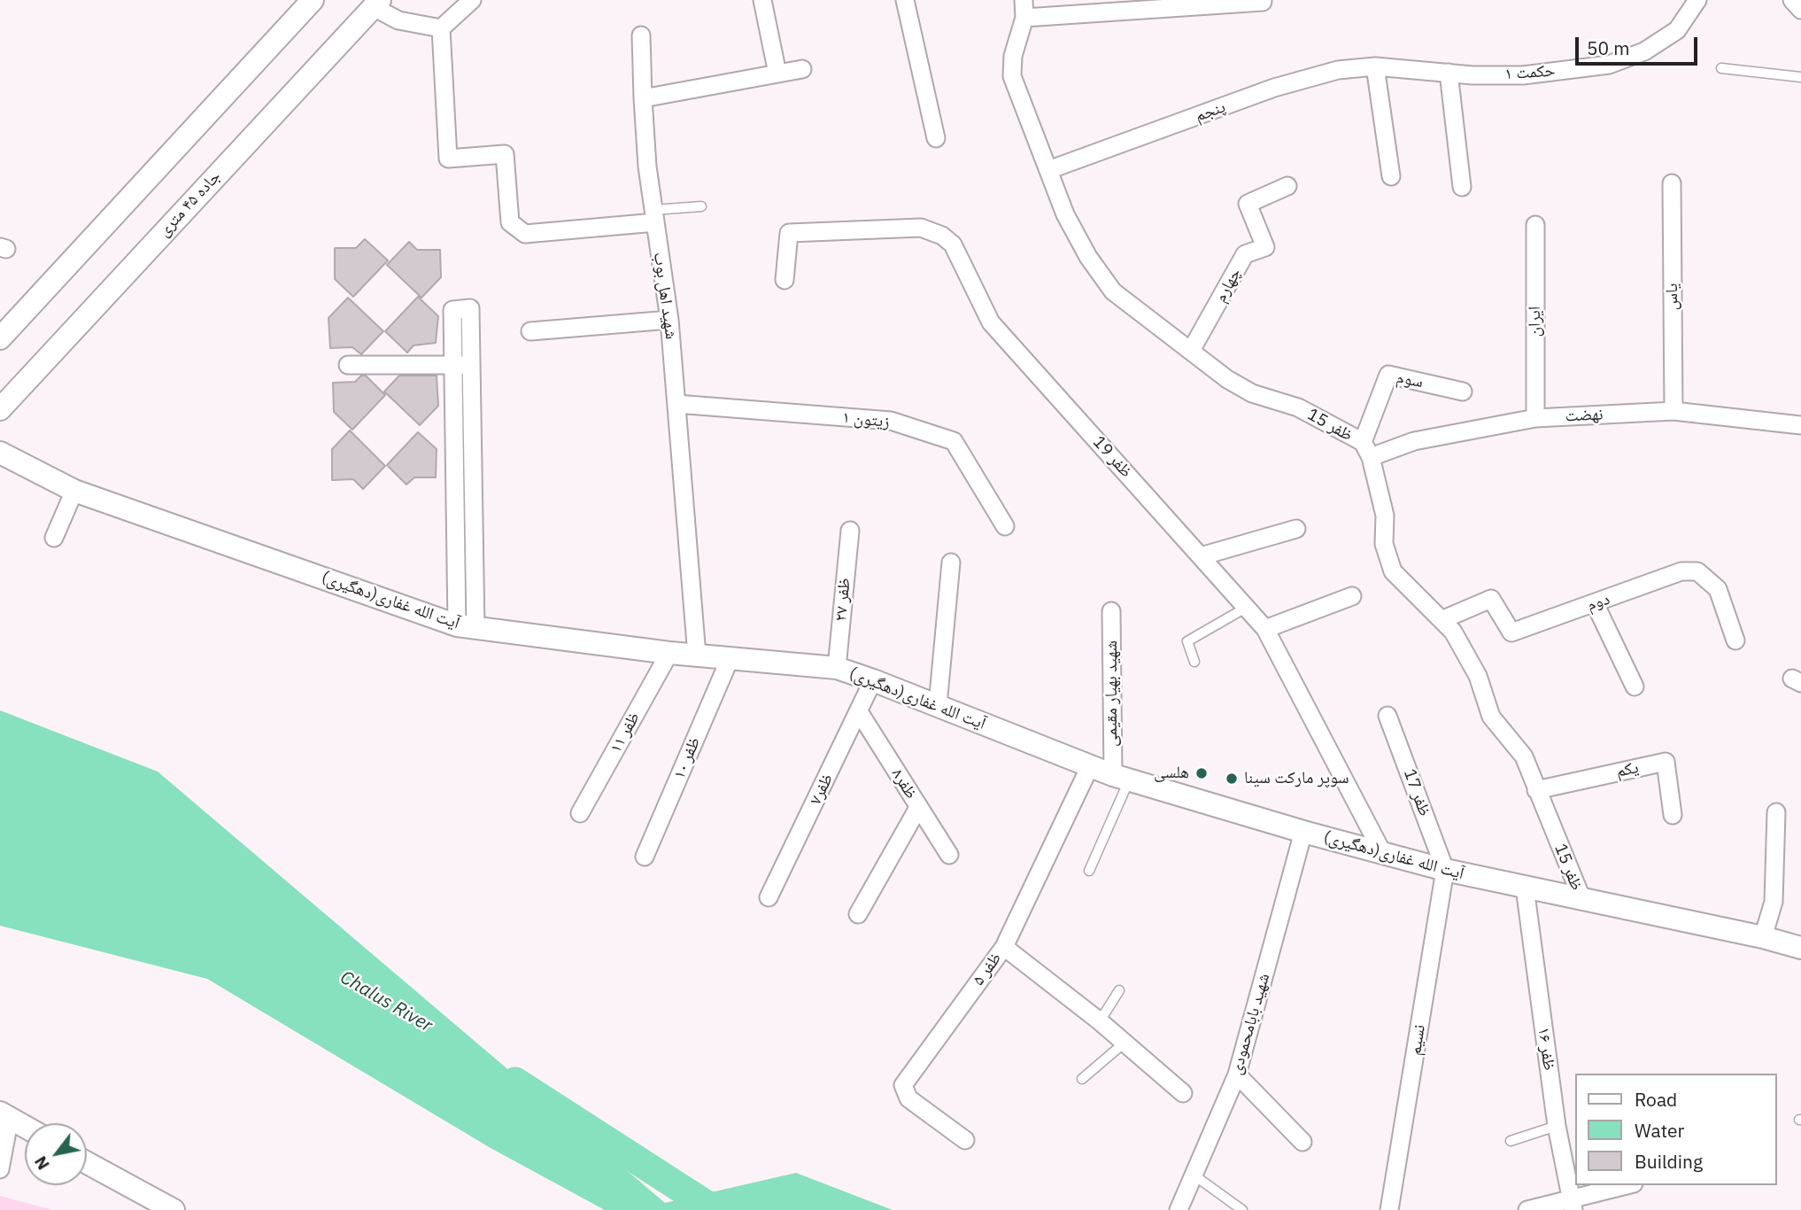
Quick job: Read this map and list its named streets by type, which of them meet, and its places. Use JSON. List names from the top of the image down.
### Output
{
  "streets": {
    "street": [
      "حکمت ۱",
      "پنجم",
      "جاده ۴۵ متری",
      "چهارم",
      "شهید اهل بوب",
      "یاس",
      "ایران",
      "سوم",
      "نهضت",
      "زیتون ۱",
      "ظفر 15",
      "ظفر 19",
      "ظفر ۲۷",
      "آیت الله غفاری(دهگیری)",
      "دوم",
      "شهید بهیار مقیمی",
      "ظفر ۱۱",
      "ظفر ۱۰",
      "یکم",
      "ظفر۸",
      "ظفر۷",
      "ظفر 17",
      "ظفر ۵",
      "شهید بابامحمودی",
      "نسیم",
      "ظفر ۱۶"
    ]
  },
  "crossings": [
    ["حکمت ۱", "پنجم"],
    ["پنجم", "ظفر 15"],
    ["چهارم", "ظفر 15"],
    ["شهید اهل بوب", "زیتون ۱"],
    ["شهید اهل بوب", "آیت الله غفاری(دهگیری)"],
    ["یاس", "نهضت"],
    ["ایران", "نهضت"],
    ["سوم", "نهضت"],
    ["سوم", "ظفر 15"],
    ["نهضت", "ظفر 15"],
    ["ظفر 15", "آیت الله غفاری(دهگیری)"],
    ["ظفر 15", "دوم"],
    ["ظفر 15", "یکم"],
    ["ظفر 19", "آیت الله غفاری(دهگیری)"],
    ["ظفر ۲۷", "آیت الله غفاری(دهگیری)"],
    ["آیت الله غفاری(دهگیری)", "شهید بهیار مقیمی"],
    ["آیت الله غفاری(دهگیری)", "ظفر ۱۱"],
    ["آیت الله غفاری(دهگیری)", "ظفر ۱۰"],
    ["آیت الله غفاری(دهگیری)", "ظفر۷"],
    ["آیت الله غفاری(دهگیری)", "ظفر 17"],
    ["آیت الله غفاری(دهگیری)", "ظفر ۵"],
    ["آیت الله غفاری(دهگیری)", "شهید بابامحمودی"],
    ["آیت الله غفاری(دهگیری)", "نسیم"],
    ["آیت الله غفاری(دهگیری)", "ظفر ۱۶"],
    ["ظفر۸", "ظفر۷"],
    ["ظفر 17", "نسیم"]
  ],
  "water": ["Chalus River"],
  "places": ["هلسی", "سوپر مارکت سینا"],
  "legend": ["Road", "Water", "Building"],
  "scale_bar": "50 m",
  "north": "bottom left"
}
